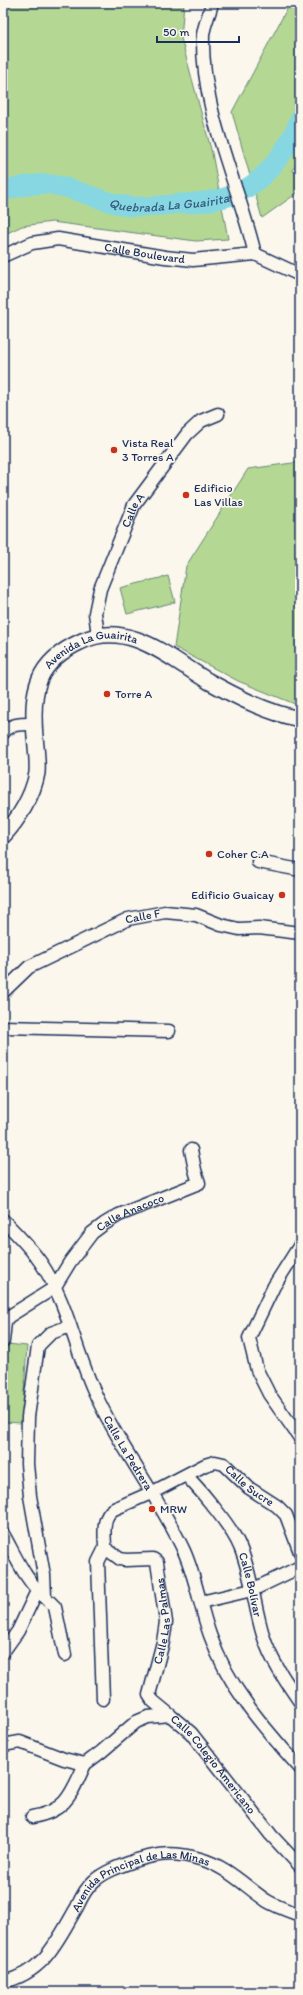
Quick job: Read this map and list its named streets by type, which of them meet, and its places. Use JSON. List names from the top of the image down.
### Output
{
  "streets": {
    "street": [
      "Calle Boulevard",
      "Calle A",
      "Avenida La Guairita",
      "Calle F",
      "Calle Anacoco",
      "Calle La Pedrera",
      "Calle Sucre",
      "Calle Bolívar",
      "Calle Las Palmas",
      "Calle Colegio Americano",
      "Avenida Principal de Las Minas"
    ]
  },
  "crossings": [
    ["Calle A", "Avenida La Guairita"],
    ["Calle Anacoco", "Calle La Pedrera"],
    ["Calle La Pedrera", "Calle Sucre"],
    ["Calle Sucre", "Calle Bolívar"],
    ["Calle Las Palmas", "Calle Colegio Americano"]
  ],
  "water": ["Quebrada La Guairita"],
  "places": [
    "Vista Real 3 Torres A",
    "Edificio Las Villas",
    "Torre A",
    "Coher C.A",
    "Edificio Guaicay",
    "MRW"
  ],
  "scale_bar": "50 m"
}
